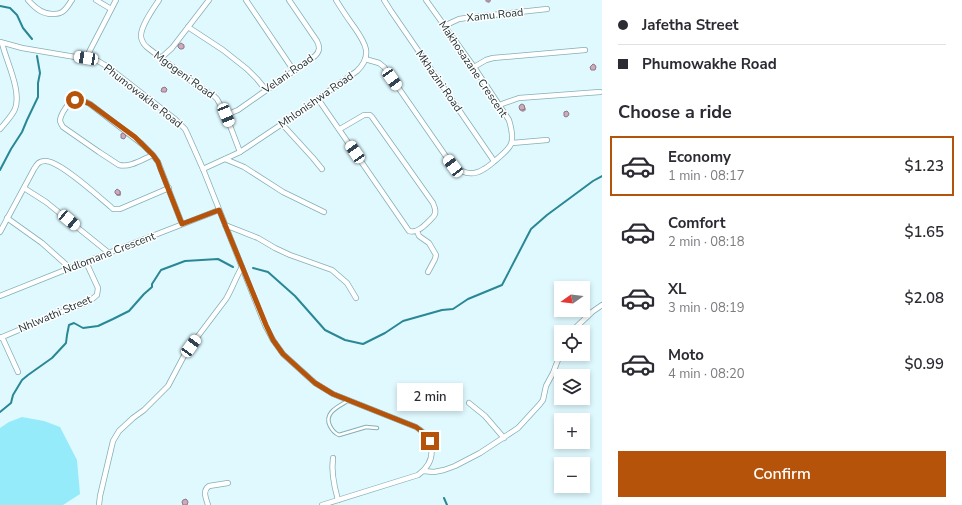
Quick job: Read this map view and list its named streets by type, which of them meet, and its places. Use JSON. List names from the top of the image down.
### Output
{
  "streets": {
    "street": [
      "Xamu Road",
      "Makhosazane Crescent",
      "Velani Road",
      "Mgogeni Road",
      "Mkhazini Road",
      "Phumowakhe Road",
      "Mhlonishwa Road",
      "Ndlomane Crescent",
      "Nhlwathi Street"
    ]
  },
  "crossings": [
    ["Xamu Road", "Makhosazane Crescent"],
    ["Velani Road", "Mgogeni Road"],
    ["Mgogeni Road", "Mhlonishwa Road"],
    ["Phumowakhe Road", "Mhlonishwa Road"],
    ["Phumowakhe Road", "Ndlomane Crescent"],
    ["Ndlomane Crescent", "Nhlwathi Street"]
  ],
  "north": "left",
  "page": {
    "banner": ["Jafetha Street", "Phumowakhe Road"],
    "heading": "Choose a ride",
    "list": [
      {
        "name": "Economy",
        "note": "1 min · 08:17",
        "value": "$1.23"
      },
      {
        "name": "Comfort",
        "note": "2 min · 08:18",
        "value": "$1.65"
      },
      {
        "name": "XL",
        "note": "3 min · 08:19",
        "value": "$2.08"
      },
      {
        "name": "Moto",
        "note": "4 min · 08:20",
        "value": "$0.99"
      }
    ],
    "map_buttons": ["+", "−"],
    "bubble": "2 min",
    "buttons": "Confirm"
  }
}
